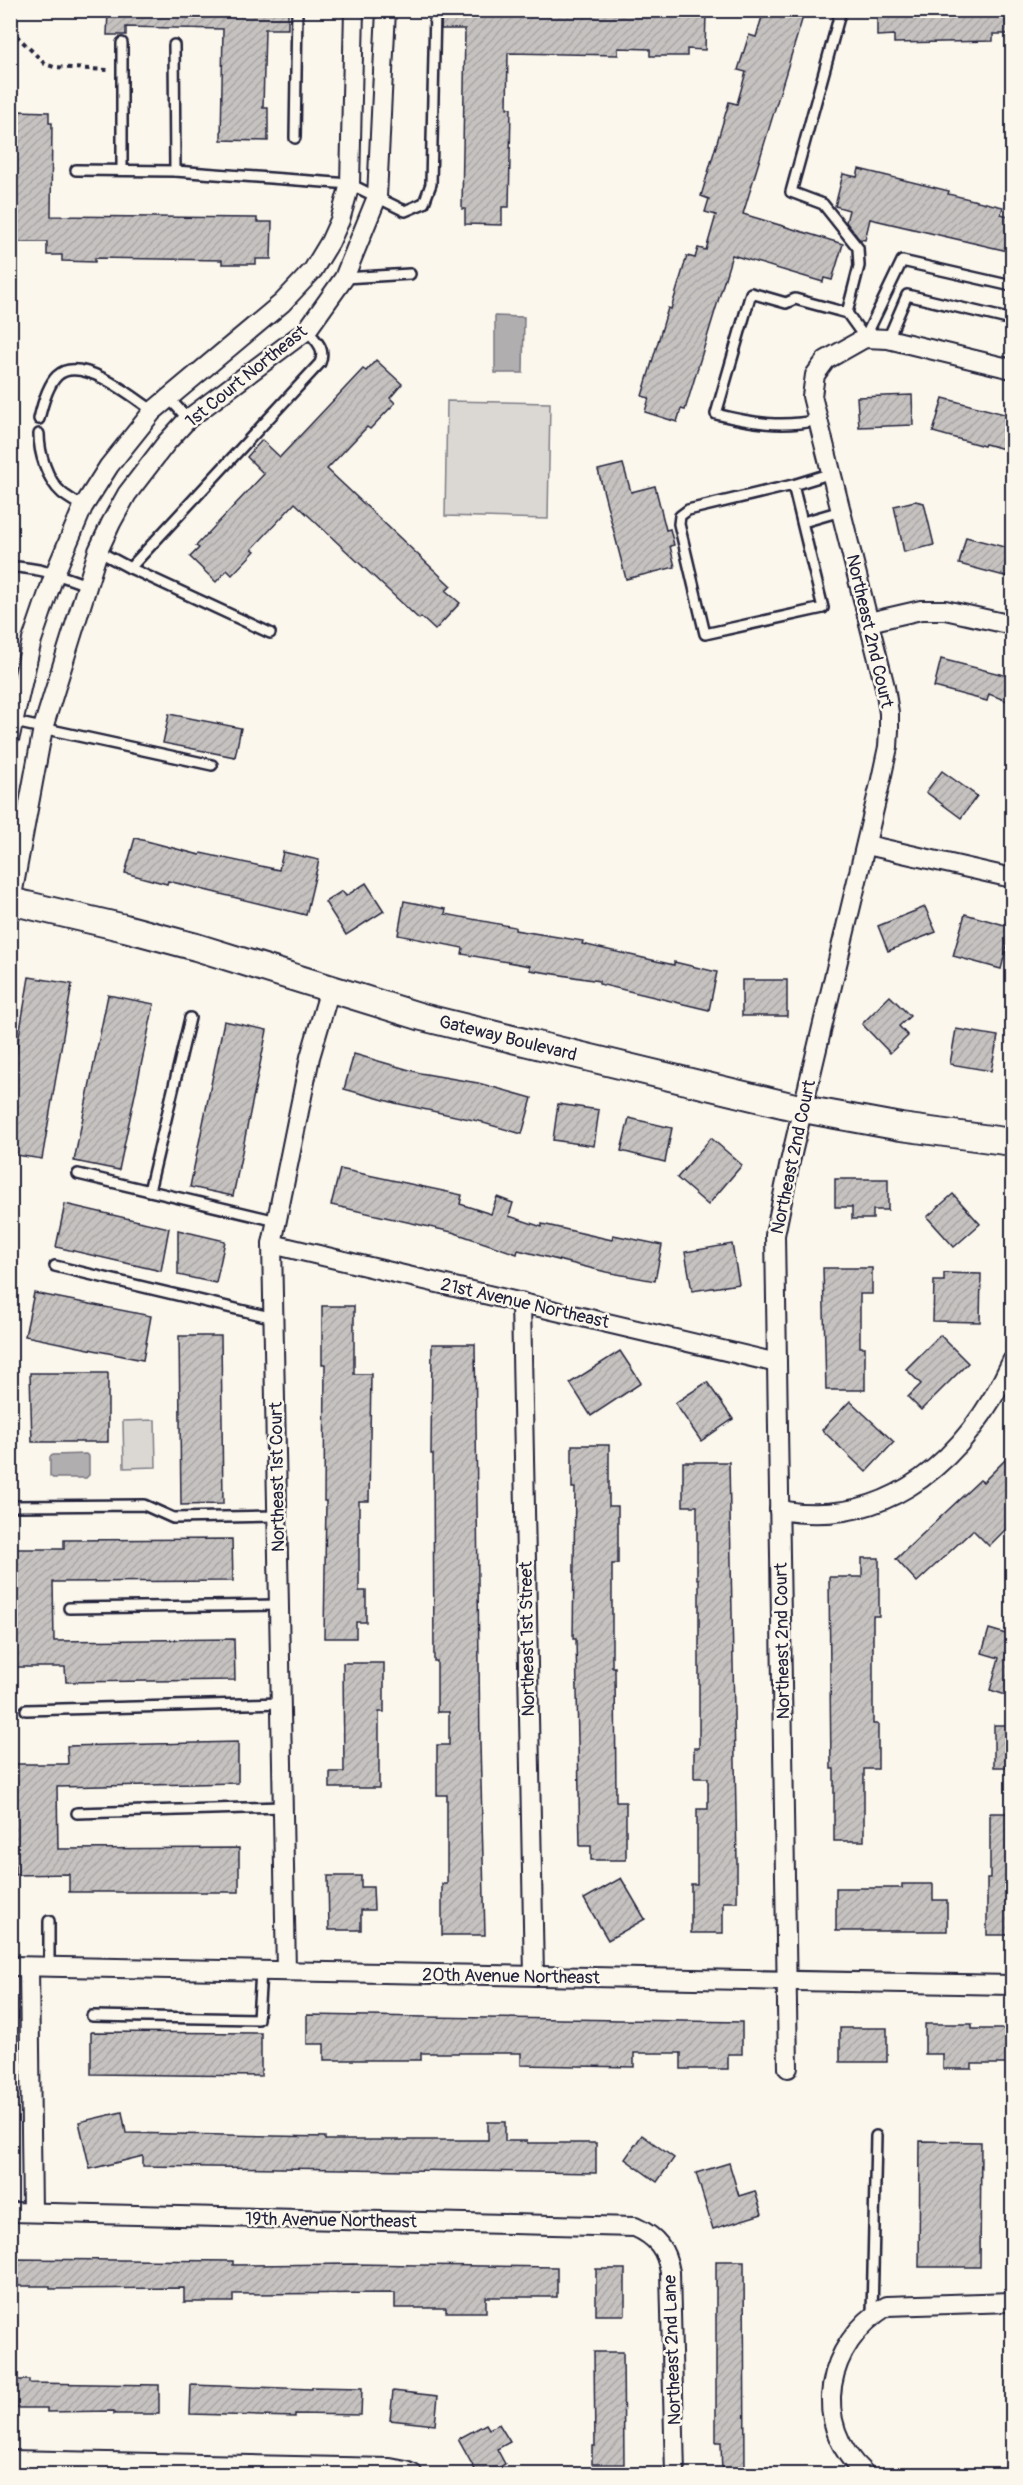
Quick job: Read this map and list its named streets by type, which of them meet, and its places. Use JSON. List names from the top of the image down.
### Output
{
  "streets": {
    "main road": ["Gateway Boulevard"],
    "street": [
      "1st Court Northeast",
      "Northeast 2nd Court",
      "21st Avenue Northeast",
      "Northeast 1st Court",
      "Northeast 1st Street",
      "20th Avenue Northeast",
      "19th Avenue Northeast",
      "Northeast 2nd Lane"
    ]
  },
  "crossings": [
    ["1st Court Northeast", "Gateway Boulevard"],
    ["Northeast 2nd Court", "Gateway Boulevard"],
    ["Northeast 2nd Court", "21st Avenue Northeast"],
    ["Northeast 2nd Court", "20th Avenue Northeast"],
    ["Gateway Boulevard", "Northeast 1st Court"],
    ["21st Avenue Northeast", "Northeast 1st Court"],
    ["21st Avenue Northeast", "Northeast 1st Street"],
    ["Northeast 1st Court", "20th Avenue Northeast"],
    ["Northeast 1st Street", "20th Avenue Northeast"],
    ["19th Avenue Northeast", "Northeast 2nd Lane"]
  ]
}
